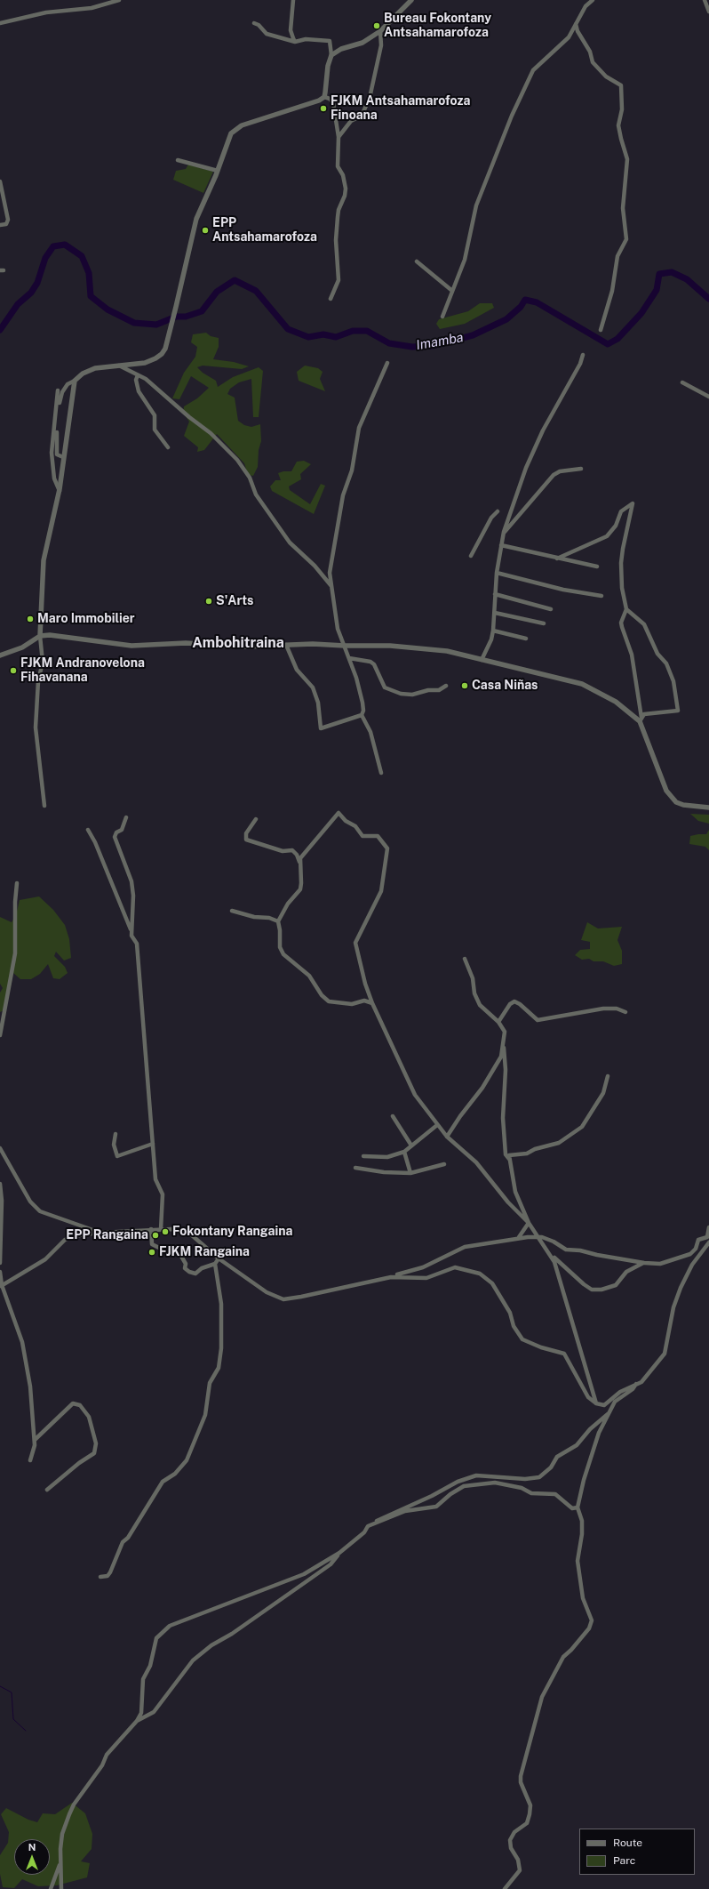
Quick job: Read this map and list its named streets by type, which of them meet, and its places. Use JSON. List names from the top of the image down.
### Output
{
  "districts": ["Ambohitraina"],
  "water": ["Imamba"],
  "places": [
    "Bureau Fokontany Antsahamarofoza",
    "FJKM Antsahamarofoza Finoana",
    "EPP Antsahamarofoza",
    "S'Arts",
    "Maro Immobilier",
    "FJKM Andranovelona Fihavanana",
    "Casa Niñas",
    "Fokontany Rangaina",
    "EPP Rangaina",
    "FJKM Rangaina"
  ],
  "legend": ["Route", "Parc"],
  "north": "top"
}
